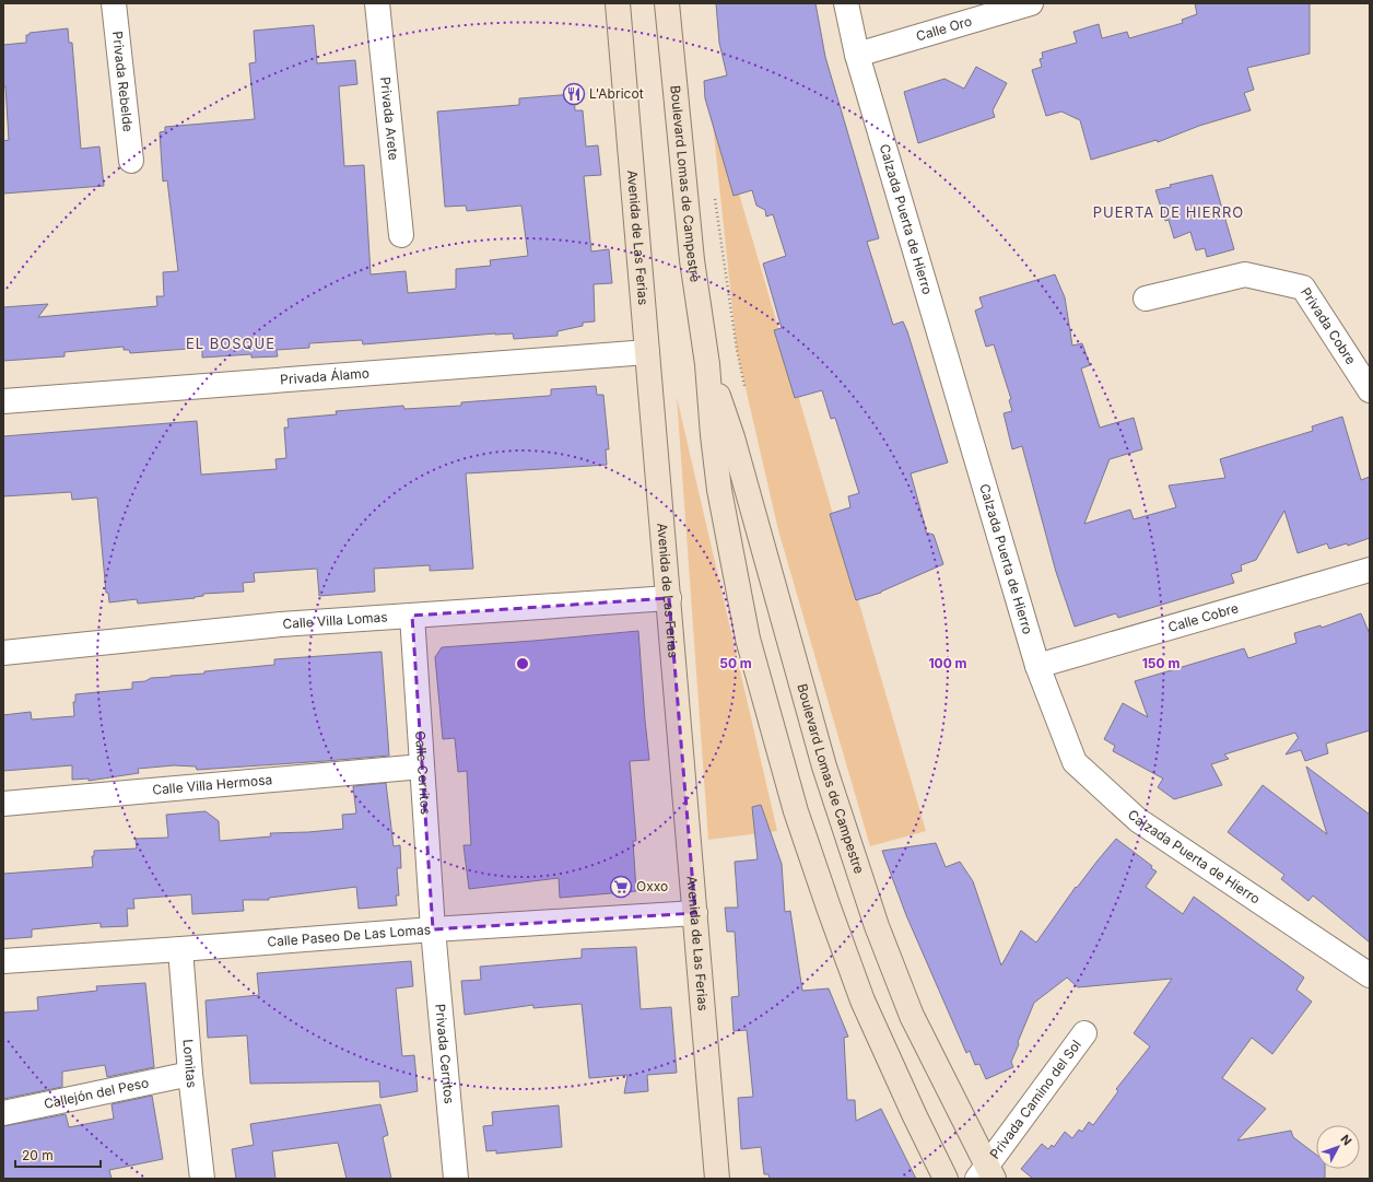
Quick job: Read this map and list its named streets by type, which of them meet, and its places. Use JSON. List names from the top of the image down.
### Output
{
  "streets": {
    "main road": ["Boulevard Lomas de Campestre", "Avenida de Las Ferias"],
    "street": [
      "Calle Oro",
      "Privada Rebelde",
      "Privada Arete",
      "Calzada Puerta de Hierro",
      "Privada Cobre",
      "Privada Álamo",
      "Calle Cobre",
      "Calle Villa Lomas",
      "Calle Cerritos",
      "Calle Villa Hermosa",
      "Calle Paseo De Las Lomas",
      "Privada Cerritos",
      "Lomitas",
      "Callejón del Peso",
      "Privada Camino del Sol"
    ]
  },
  "crossings": [
    ["Calle Oro", "Calzada Puerta de Hierro"],
    ["Boulevard Lomas de Campestre", "Privada Camino del Sol"],
    ["Calzada Puerta de Hierro", "Calle Cobre"],
    ["Avenida de Las Ferias", "Privada Álamo"],
    ["Avenida de Las Ferias", "Calle Villa Lomas"],
    ["Avenida de Las Ferias", "Calle Paseo De Las Lomas"],
    ["Calle Villa Lomas", "Calle Cerritos"],
    ["Calle Cerritos", "Calle Villa Hermosa"],
    ["Calle Cerritos", "Calle Paseo De Las Lomas"],
    ["Calle Cerritos", "Privada Cerritos"],
    ["Calle Paseo De Las Lomas", "Privada Cerritos"],
    ["Calle Paseo De Las Lomas", "Lomitas"],
    ["Lomitas", "Callejón del Peso"]
  ],
  "districts": ["PUERTA DE HIERRO", "EL BOSQUE"],
  "places": {
    "restaurant": ["L'Abricot"],
    "supermarket": ["Oxxo"]
  },
  "scale_bar": "20 m",
  "north": "top right",
  "rings": ["50 m", "100 m", "150 m"]
}
